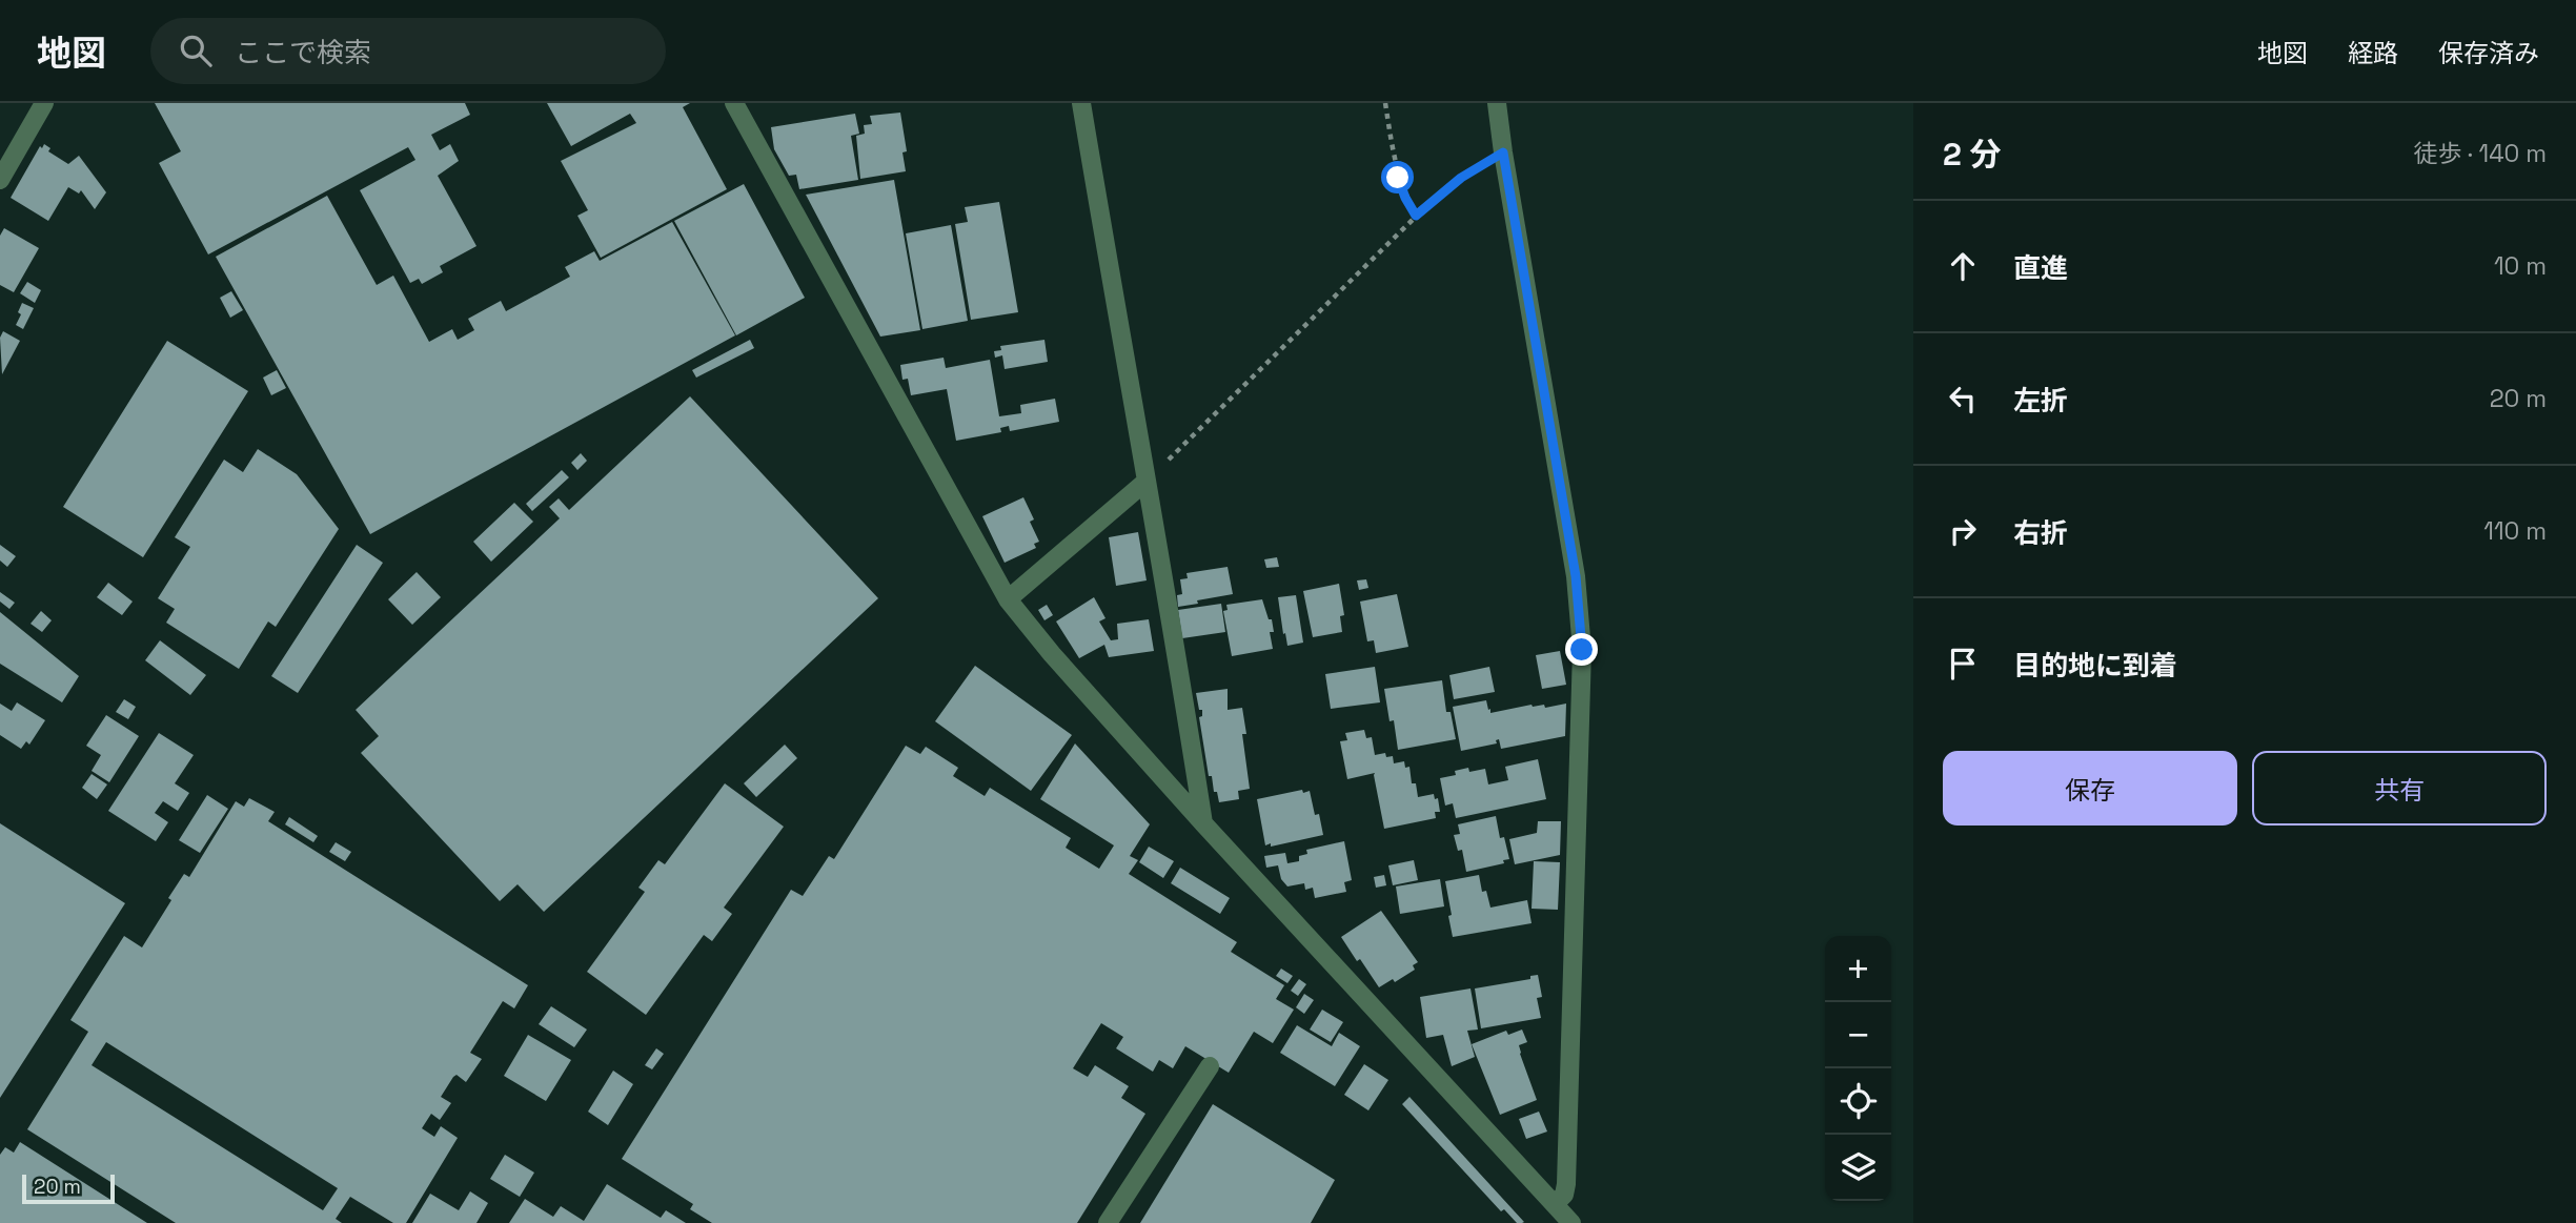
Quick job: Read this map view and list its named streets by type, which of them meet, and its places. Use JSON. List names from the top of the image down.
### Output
{
  "scale_bar": "20 m",
  "page": {
    "header": "地図",
    "search": "ここで検索",
    "nav": ["地図", "経路", "保存済み"],
    "heading": ["2 分", "徒歩 · 140 m"],
    "list": [
      ["直進", "10 m"],
      ["左折", "20 m"],
      ["右折", "110 m"],
      "目的地に到着"
    ],
    "buttons": ["保存", "共有"],
    "map_buttons": ["+", "−"],
    "scale": "20 m"
  }
}
